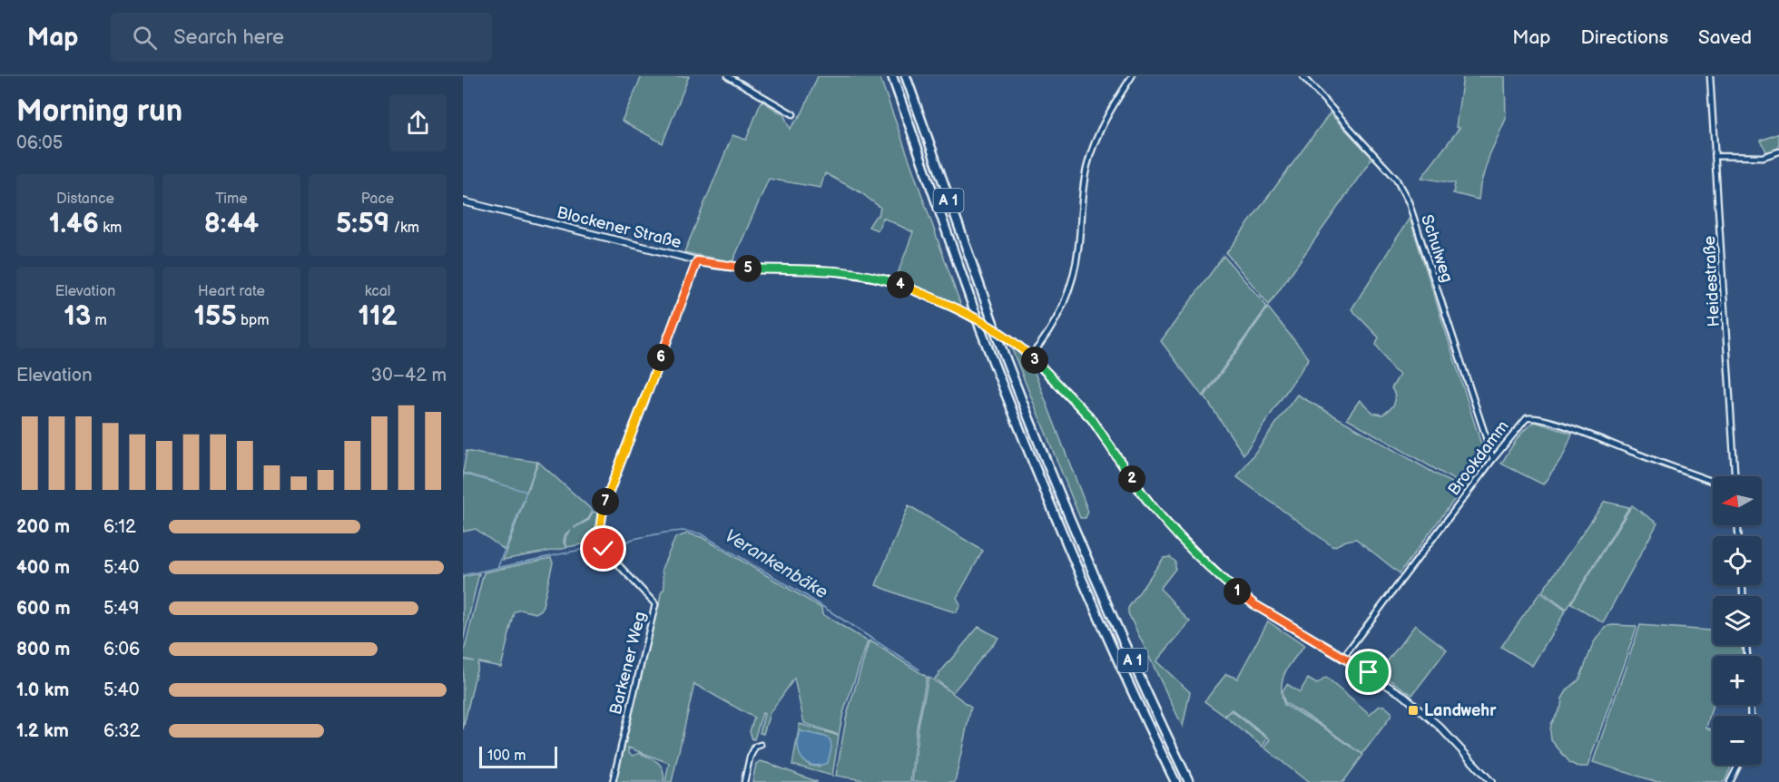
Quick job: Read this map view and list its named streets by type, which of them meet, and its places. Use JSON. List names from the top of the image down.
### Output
{
  "streets": {
    "highway": ["A 1"],
    "street": [
      "Blockener Straße",
      "Schulweg",
      "Heidestraße",
      "Brookdamm",
      "Barkener Weg"
    ]
  },
  "crossings": [
    ["Blockener Straße", "Brookdamm"],
    ["Blockener Straße", "Barkener Weg"],
    ["Schulweg", "Brookdamm"]
  ],
  "water": ["Verankenbäke"],
  "places": {
    "transit": ["Landwehr"]
  },
  "scale_bar": "100 m",
  "north": "left",
  "page": {
    "header": "Map",
    "search": "Search here",
    "nav": ["Map", "Directions", "Saved"],
    "heading": ["Morning run", "06:05"],
    "stats": [
      ["Distance", "1.46 km"],
      ["Time", "8:44"],
      ["Pace", "5:59 /km"],
      ["Elevation", "13 m"],
      ["Heart rate", "155 bpm"],
      ["kcal", "112"]
    ],
    "pins": [
      "5",
      "4",
      "6",
      "3",
      "2",
      "7",
      "1"
    ],
    "chart": ["Elevation", "30–42 m"],
    "map_buttons": ["+", "−"],
    "list": [
      {
        "name": "200 m",
        "note": "6:12"
      },
      {
        "name": "400 m",
        "note": "5:40"
      },
      {
        "name": "600 m",
        "note": "5:49"
      },
      {
        "name": "800 m",
        "note": "6:06"
      },
      {
        "name": "1.0 km",
        "note": "5:40"
      },
      {
        "name": "1.2 km",
        "note": "6:32"
      }
    ],
    "scale": "100 m"
  }
}
